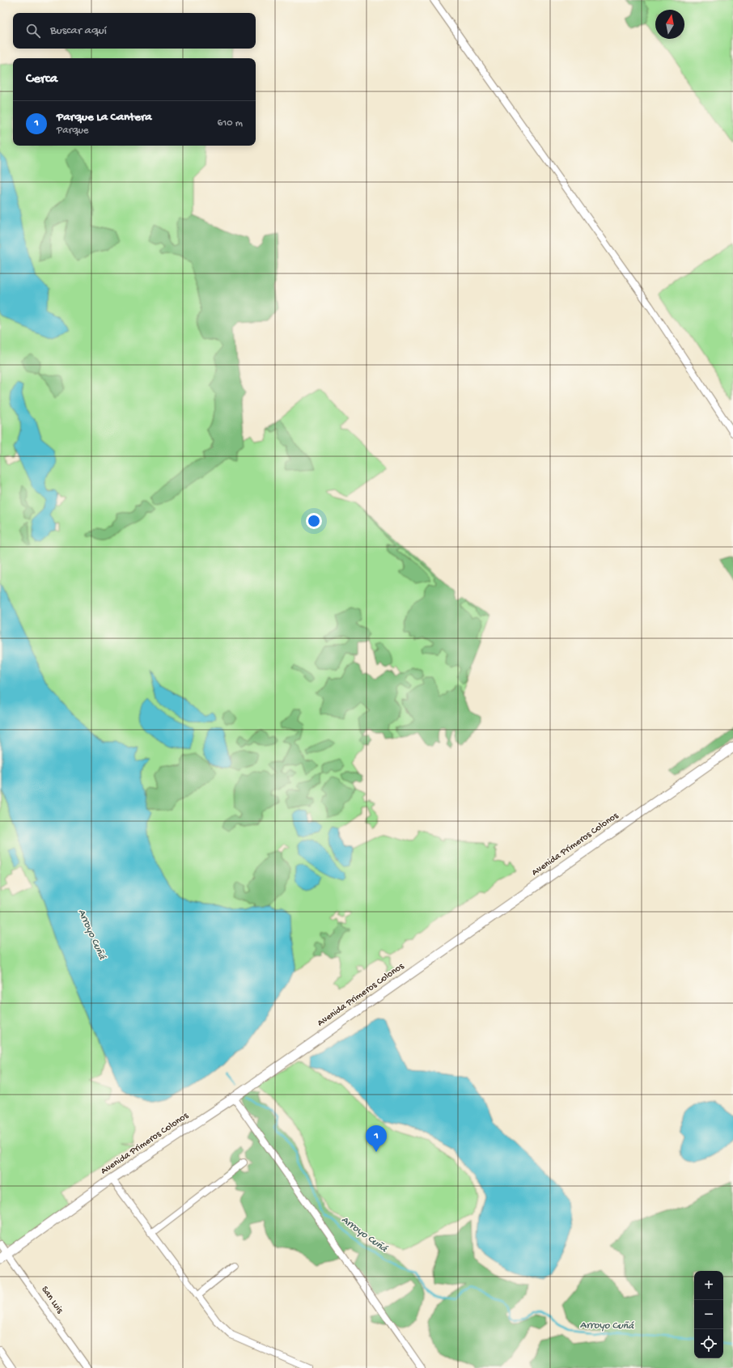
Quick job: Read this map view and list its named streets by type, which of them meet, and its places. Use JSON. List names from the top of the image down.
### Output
{
  "streets": {
    "street": ["Avenida Primeros Colonos", "San Luis"]
  },
  "crossings": [
    ["Avenida Primeros Colonos", "San Luis"]
  ],
  "water": ["Arroyo Cuñá"],
  "north": "top",
  "page": {
    "search": "Buscar aquí",
    "heading": "Cerca",
    "list": [
      {
        "mark": "1",
        "name": "Parque La Cantera",
        "note": "Parque",
        "value": "610 m"
      }
    ],
    "pins": "1",
    "map_buttons": ["+", "−"]
  }
}
